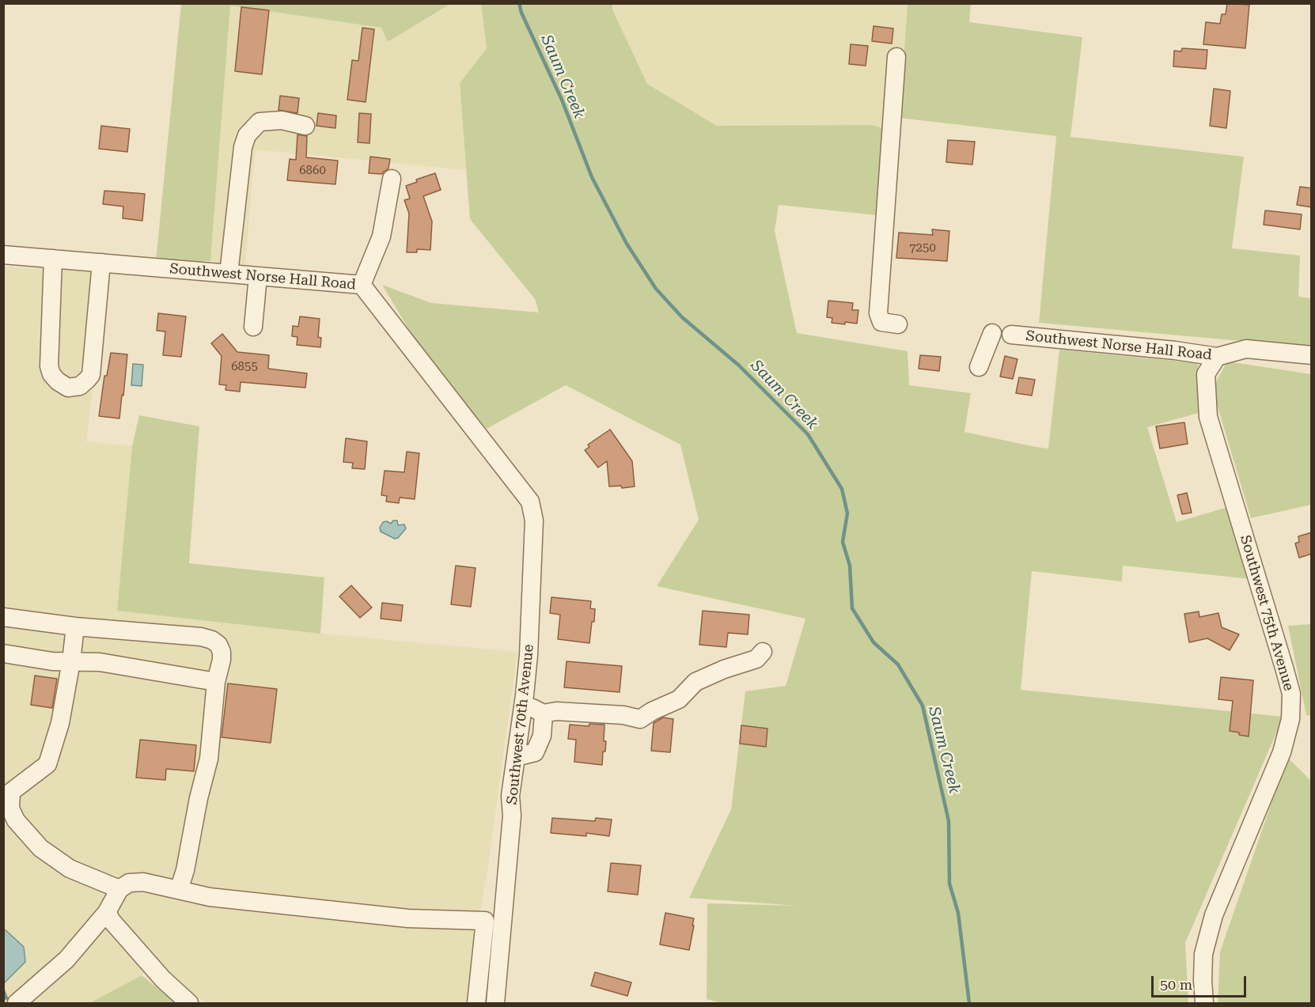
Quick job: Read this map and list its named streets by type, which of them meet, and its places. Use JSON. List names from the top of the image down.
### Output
{
  "streets": {
    "street": ["Southwest Norse Hall Road", "Southwest 75th Avenue", "Southwest 70th Avenue"]
  },
  "crossings": [
    ["Southwest Norse Hall Road", "Southwest 75th Avenue"],
    ["Southwest Norse Hall Road", "Southwest 70th Avenue"]
  ],
  "water": ["Saum Creek"],
  "house_numbers": ["6860", "7250", "6855"],
  "scale_bar": "50 m"
}
